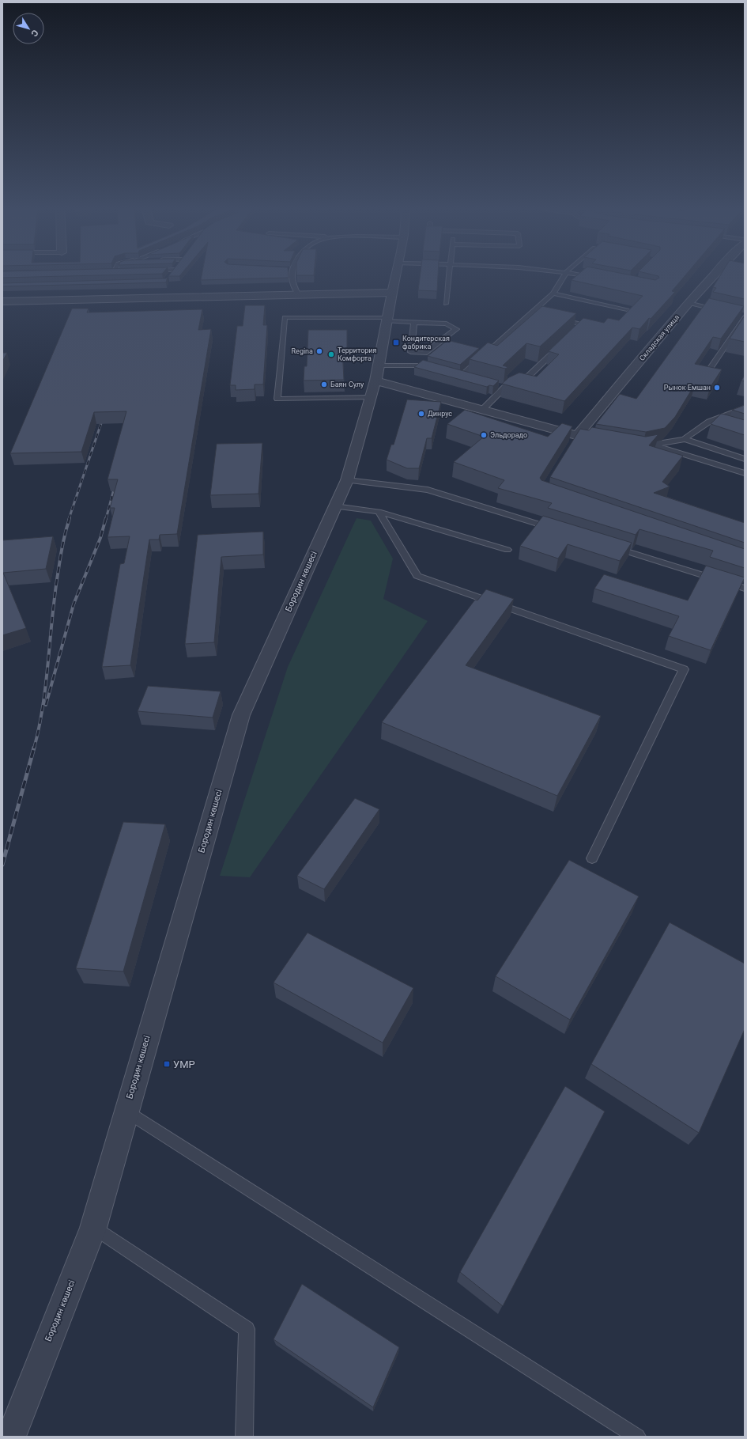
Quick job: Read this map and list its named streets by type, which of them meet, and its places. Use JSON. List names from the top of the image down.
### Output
{
  "streets": {
    "street": ["Складская улица", "Бородин көшесі"]
  },
  "places": {
    "transit": ["Кондитерская фабрика", "УМР"],
    "other": [
      "Regina",
      "Территория Комфорта",
      "Баян Сулу",
      "Рынок Емшан",
      "Динрус",
      "Эльдорадо"
    ]
  },
  "north": "bottom right"
}
